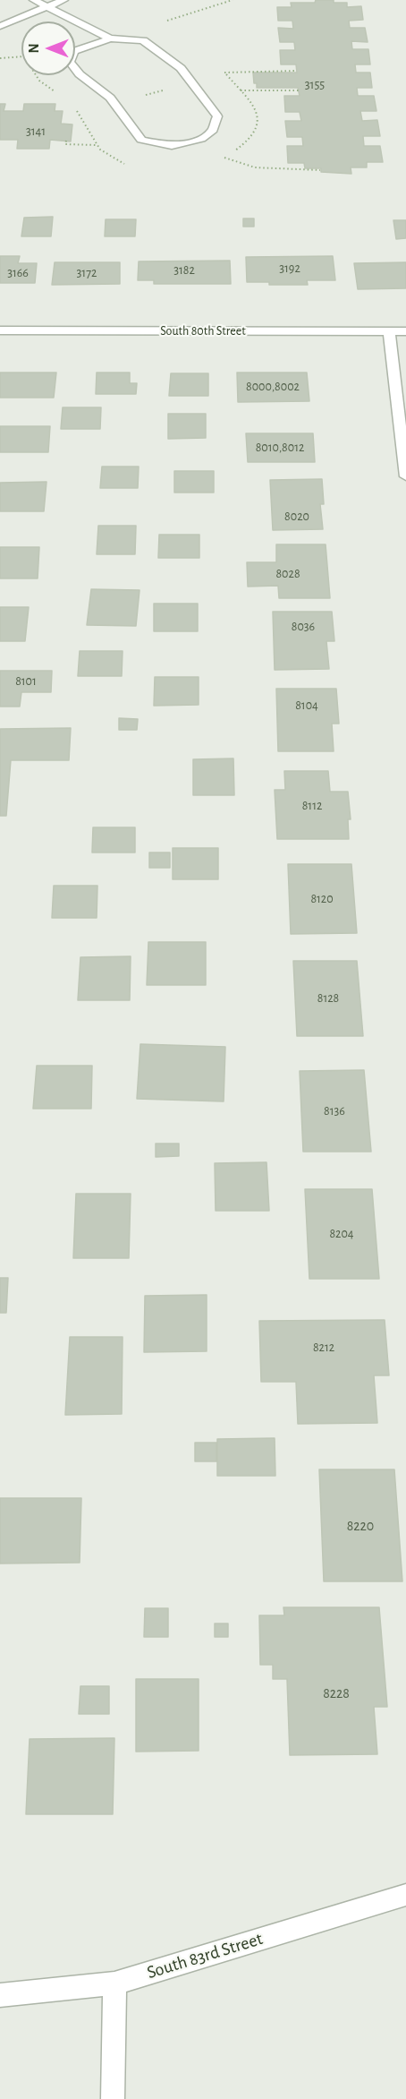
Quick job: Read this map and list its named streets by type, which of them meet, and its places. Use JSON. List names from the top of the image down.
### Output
{
  "streets": {
    "street": ["South 80th Street", "South 83rd Street"]
  },
  "house_numbers": [
    "3155",
    "3141",
    "3192",
    "3182",
    "3166",
    "3172",
    "8000,8002",
    "8010,8012",
    "8020",
    "8028",
    "8036",
    "8101",
    "8104",
    "8112",
    "8120",
    "8128",
    "8136",
    "8204",
    "8212",
    "8220",
    "8228"
  ],
  "north": "left"
}
